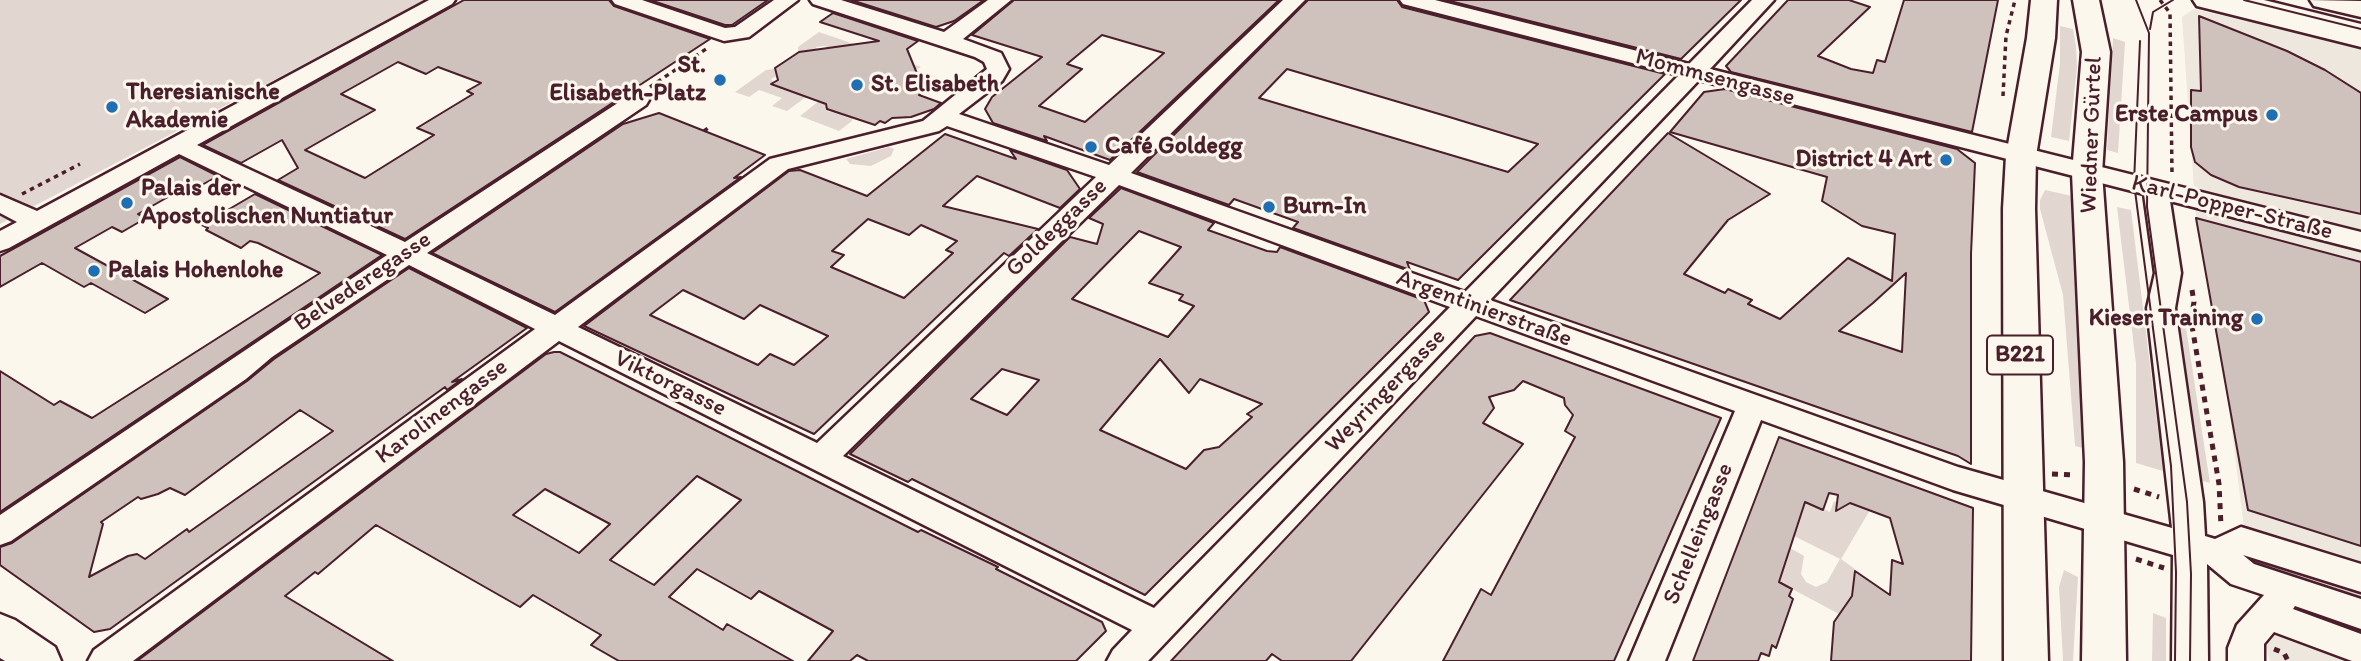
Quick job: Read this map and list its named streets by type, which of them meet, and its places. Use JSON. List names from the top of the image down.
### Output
{
  "streets": {
    "main road": ["Wiedner Gürtel", "B221"],
    "street": [
      "Mommsengasse",
      "Karl-Popper-Straße",
      "Goldeggasse",
      "Belvederegasse",
      "Argentinierstraße",
      "Viktorgasse",
      "Weyringergasse",
      "Karolinengasse",
      "Schelleingasse"
    ]
  },
  "crossings": [
    ["Mommsengasse", "Karl-Popper-Straße"],
    ["Mommsengasse", "B221"],
    ["Mommsengasse", "Weyringergasse"],
    ["Wiedner Gürtel", "Karl-Popper-Straße"],
    ["Karl-Popper-Straße", "B221"],
    ["Goldeggasse", "Argentinierstraße"],
    ["Goldeggasse", "Viktorgasse"],
    ["Belvederegasse", "Viktorgasse"],
    ["Argentinierstraße", "B221"],
    ["Argentinierstraße", "Weyringergasse"],
    ["Argentinierstraße", "Karolinengasse"],
    ["Argentinierstraße", "Schelleingasse"],
    ["Viktorgasse", "Weyringergasse"],
    ["Viktorgasse", "Karolinengasse"]
  ],
  "places": [
    "St. Elisabeth-Platz",
    "St. Elisabeth",
    "Theresianische Akademie",
    "Erste Campus",
    "Café Goldegg",
    "District 4 Art",
    "Palais der Apostolischen Nuntiatur",
    "Burn-In",
    "Palais Hohenlohe",
    "Kieser Training"
  ]
}
